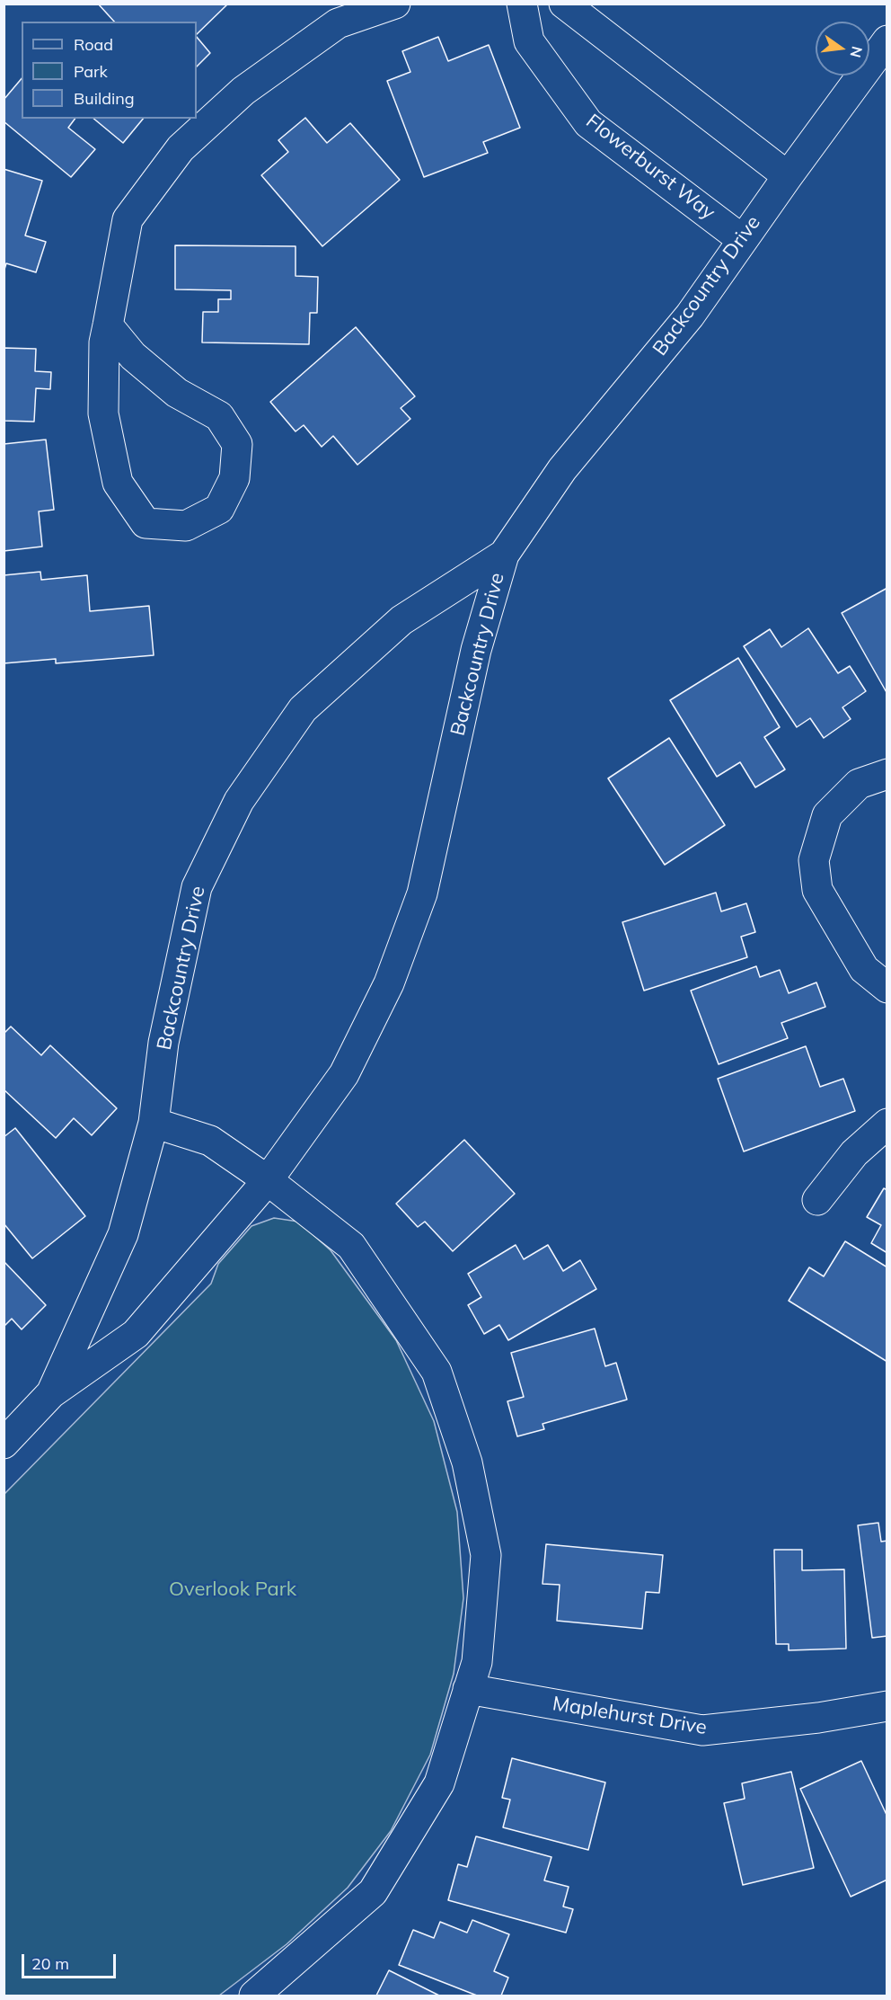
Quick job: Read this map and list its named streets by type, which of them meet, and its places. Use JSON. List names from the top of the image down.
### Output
{
  "streets": {
    "street": ["Flowerburst Way", "Backcountry Drive", "Maplehurst Drive"]
  },
  "crossings": [
    ["Flowerburst Way", "Backcountry Drive"]
  ],
  "parks": ["Overlook Park"],
  "legend": ["Road", "Park", "Building"],
  "scale_bar": "20 m",
  "north": "right"
}
